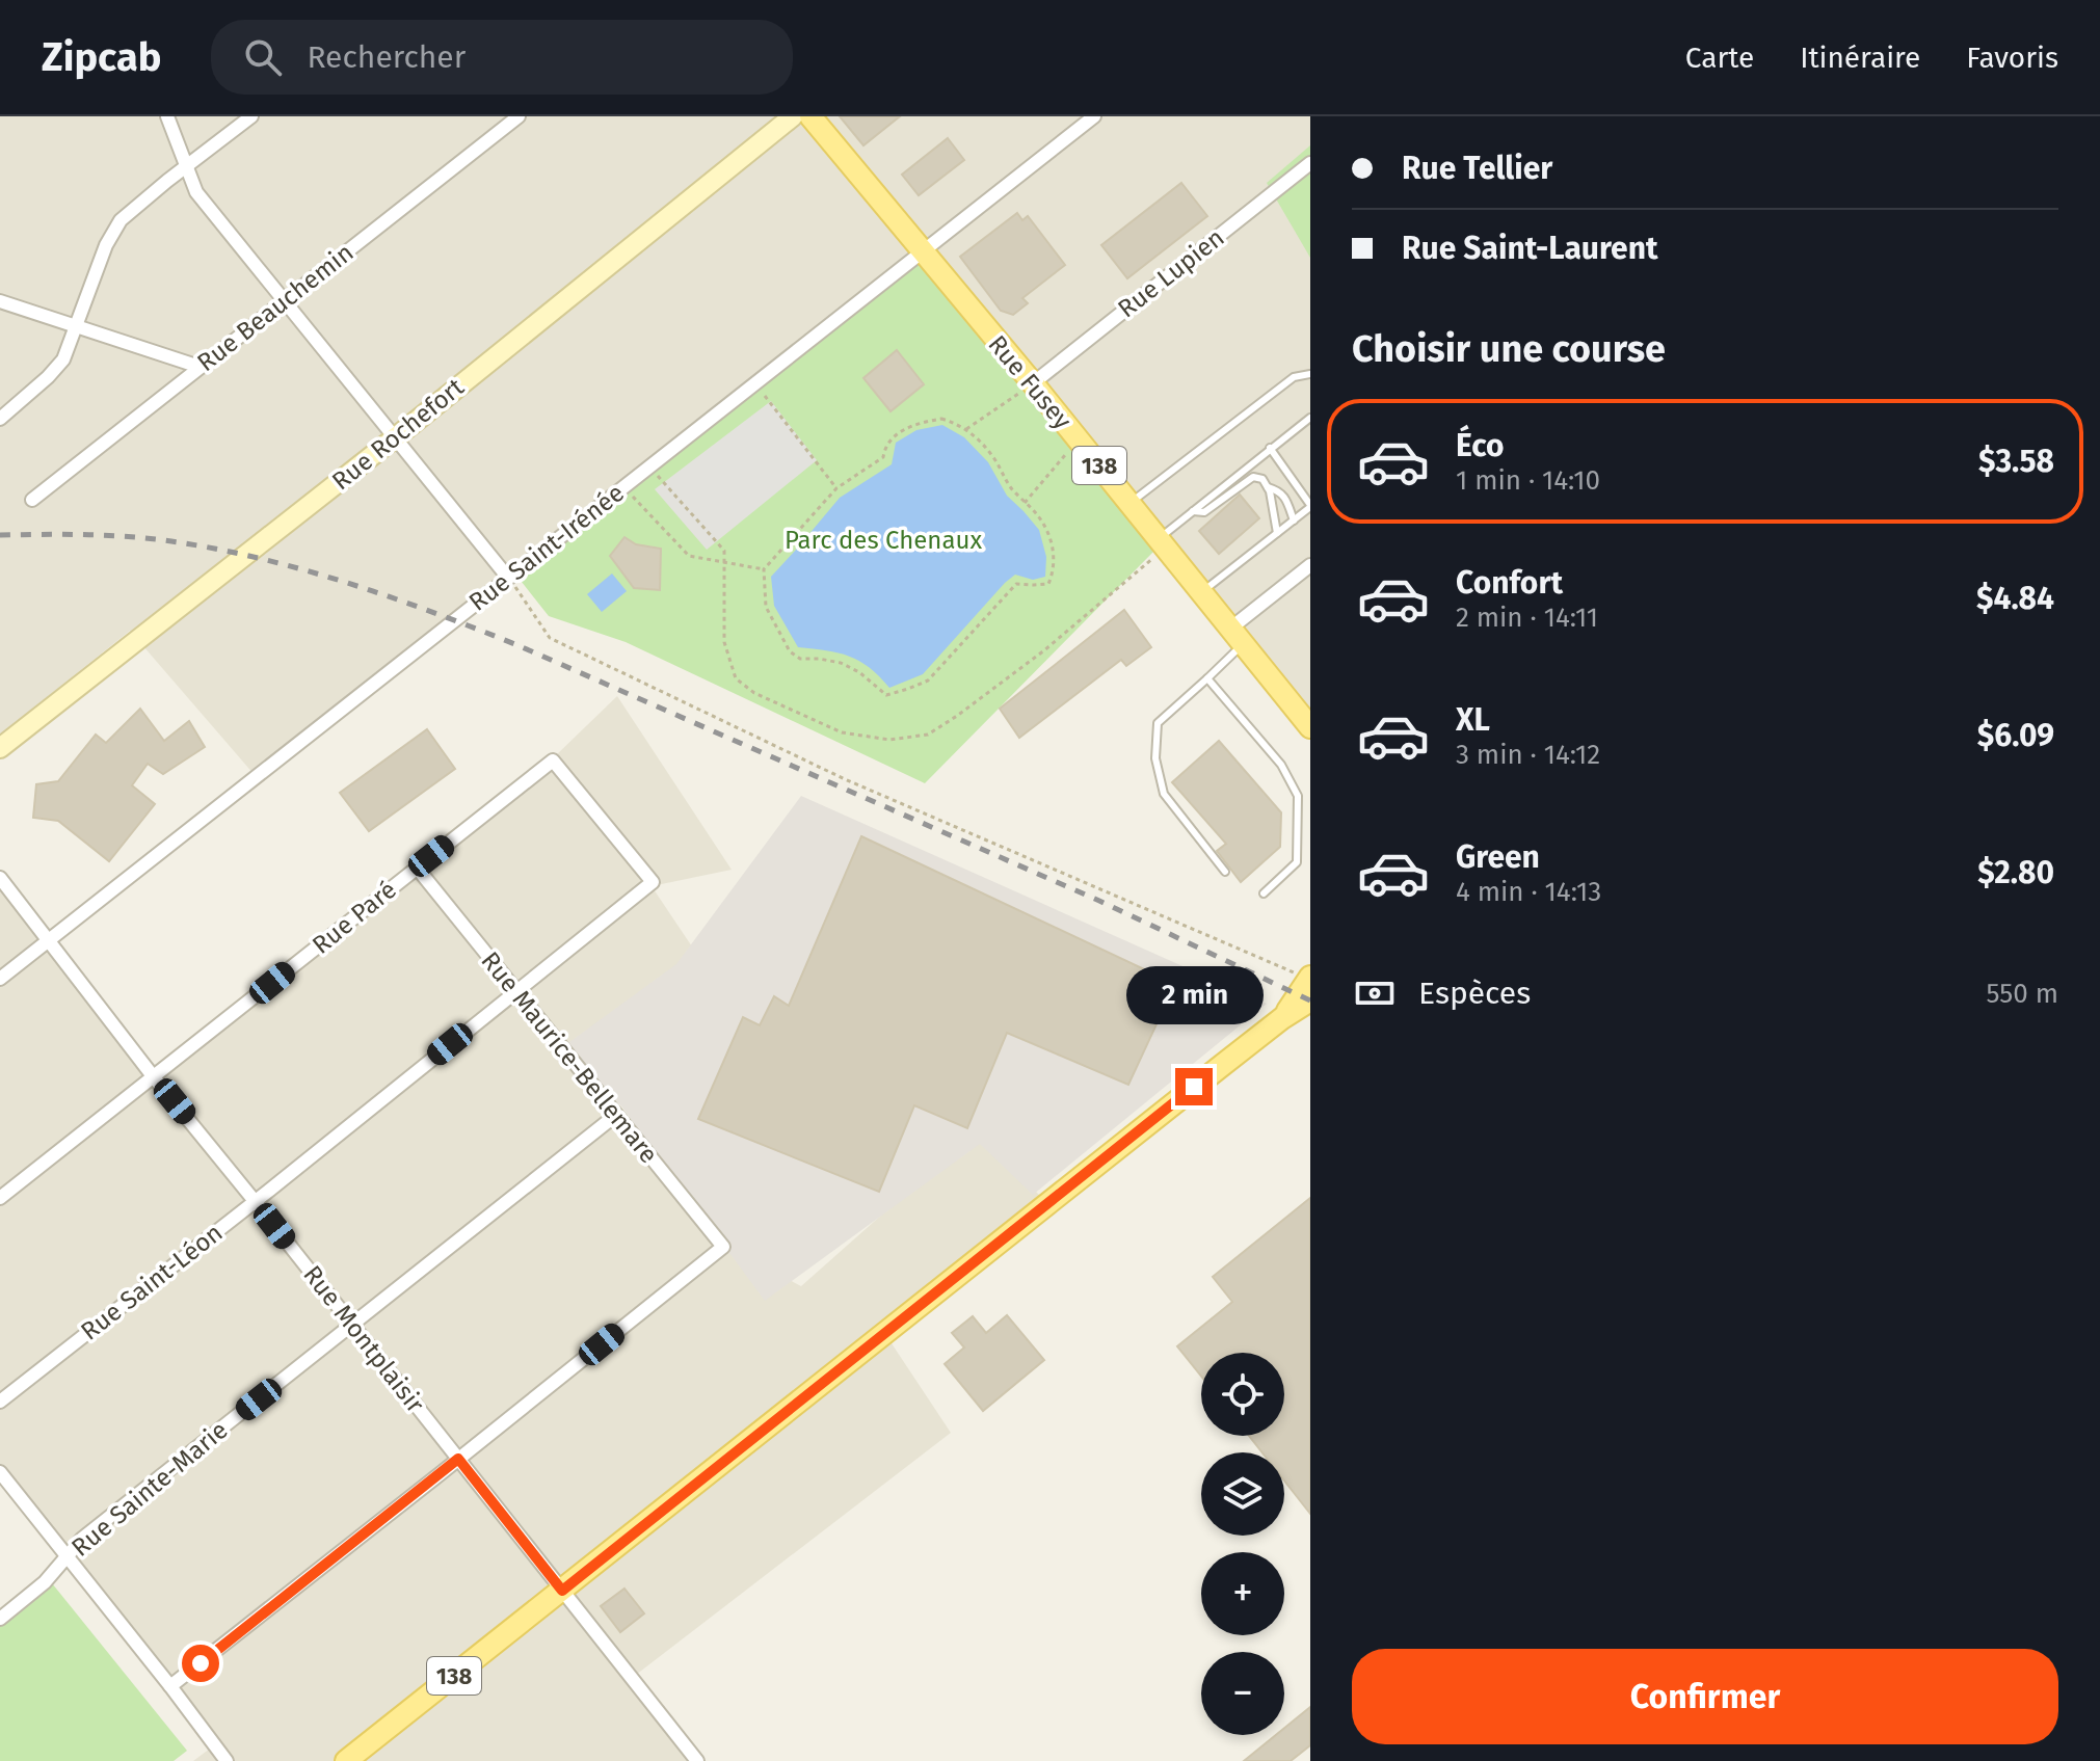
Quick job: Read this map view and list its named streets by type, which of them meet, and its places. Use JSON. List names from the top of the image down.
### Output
{
  "streets": {
    "main road": ["Rue Fusey", "138"],
    "street": [
      "Rue Lupien",
      "Rue Beauchemin",
      "Rue Rochefort",
      "Rue Saint-Irénée",
      "Rue Paré",
      "Rue Maurice-Bellemare",
      "Rue Saint-Léon",
      "Rue Montplaisir",
      "Rue Sainte-Marie"
    ]
  },
  "crossings": [
    ["Rue Lupien", "Rue Fusey"],
    ["Rue Fusey", "Rue Saint-Irénée"],
    ["138", "Rue Montplaisir"],
    ["Rue Saint-Irénée", "Rue Montplaisir"],
    ["Rue Paré", "Rue Maurice-Bellemare"],
    ["Rue Paré", "Rue Saint-Léon"],
    ["Rue Paré", "Rue Montplaisir"],
    ["Rue Maurice-Bellemare", "Rue Saint-Léon"],
    ["Rue Maurice-Bellemare", "Rue Montplaisir"],
    ["Rue Maurice-Bellemare", "Rue Sainte-Marie"],
    ["Rue Saint-Léon", "Rue Montplaisir"],
    ["Rue Montplaisir", "Rue Sainte-Marie"]
  ],
  "parks": ["Parc des Chenaux"],
  "page": {
    "header": "Zipcab",
    "search": "Rechercher",
    "nav": ["Carte", "Itinéraire", "Favoris"],
    "banner": ["Rue Tellier", "Rue Saint-Laurent"],
    "heading": "Choisir une course",
    "list": [
      {
        "name": "Éco",
        "note": "1 min · 14:10",
        "value": "$3.58"
      },
      {
        "name": "Confort",
        "note": "2 min · 14:11",
        "value": "$4.84"
      },
      {
        "name": "XL",
        "note": "3 min · 14:12",
        "value": "$6.09"
      },
      {
        "name": "Green",
        "note": "4 min · 14:13",
        "value": "$2.80"
      }
    ],
    "pay": ["Espèces", "550 m"],
    "bubble": "2 min",
    "map_buttons": ["+", "−"],
    "buttons": "Confirmer"
  }
}
